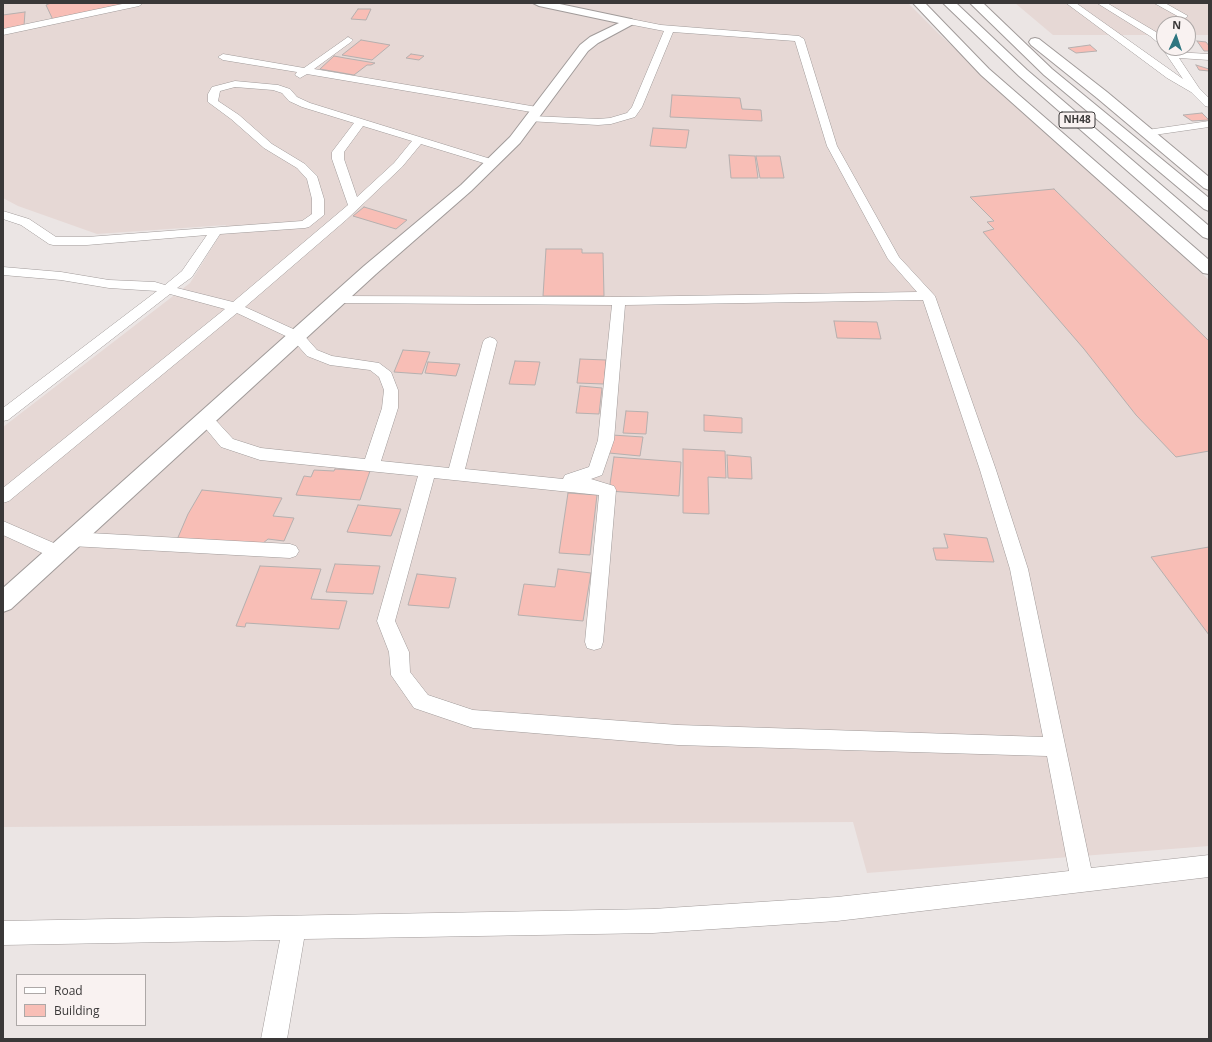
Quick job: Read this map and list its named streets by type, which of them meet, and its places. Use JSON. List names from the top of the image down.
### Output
{
  "streets": {
    "main road": ["NH48"]
  },
  "legend": ["Road", "Building"],
  "north": "top"
}
